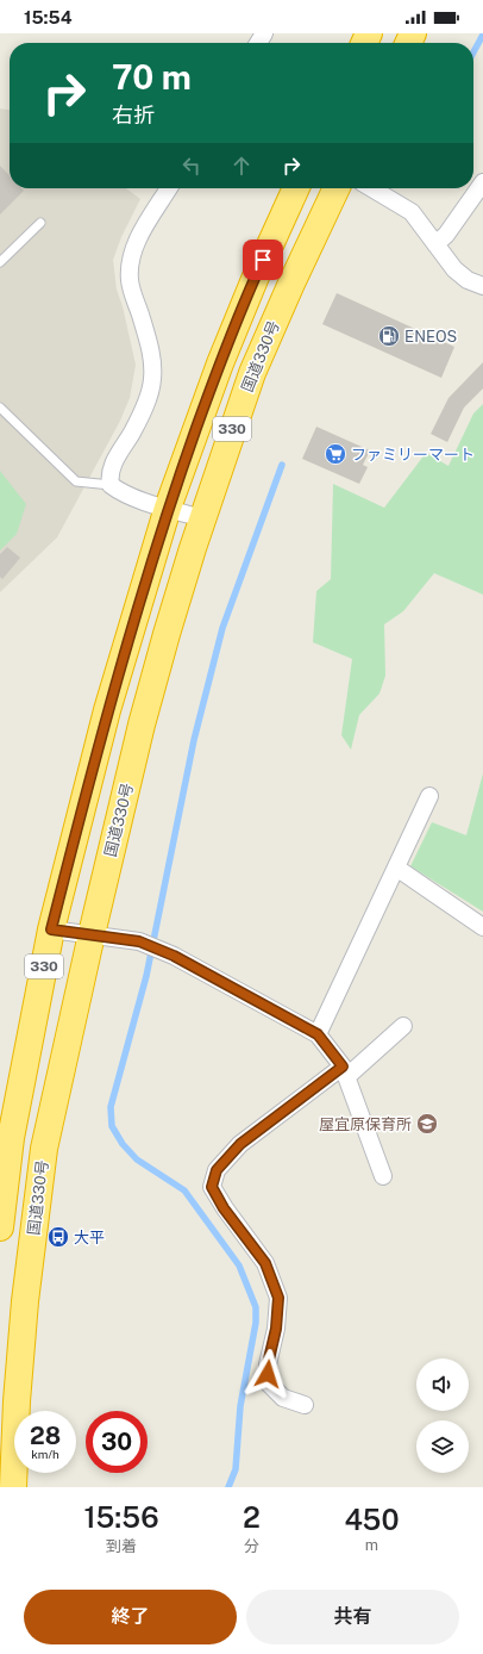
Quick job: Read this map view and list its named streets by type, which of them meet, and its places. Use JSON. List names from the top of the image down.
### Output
{
  "streets": {
    "highway": ["国道330号", "330"]
  },
  "places": {
    "fuel station": ["ENEOS"],
    "supermarket": ["ファミリーマート"],
    "school or university": ["屋宜原保育所"],
    "bus stop": ["大平"]
  },
  "page": {
    "status": "15:54",
    "turn": ["70 m", "右折"],
    "speed": "28 km/h",
    "limit": "30",
    "eta": [
      "15:56",
      "到着",
      "2",
      "分",
      "450",
      "m"
    ],
    "buttons": ["終了", "共有"]
  }
}
